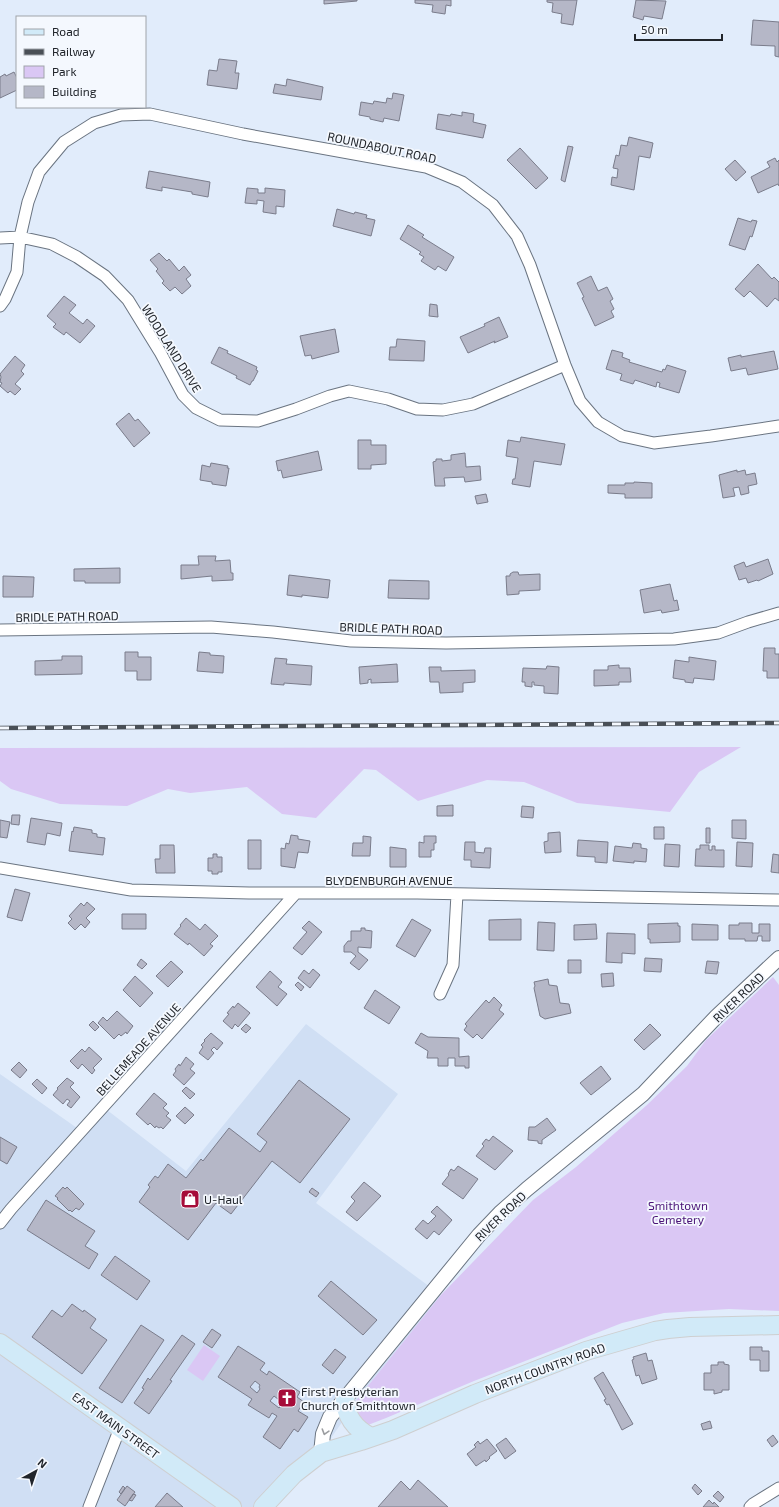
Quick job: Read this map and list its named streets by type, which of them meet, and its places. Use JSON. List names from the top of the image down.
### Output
{
  "streets": {
    "main road": ["NORTH COUNTRY ROAD", "EAST MAIN STREET"],
    "street": [
      "ROUNDABOUT ROAD",
      "WOODLAND DRIVE",
      "BRIDLE PATH ROAD",
      "BLYDENBURGH AVENUE",
      "RIVER ROAD",
      "BELLEMEADE AVENUE"
    ]
  },
  "crossings": [
    ["ROUNDABOUT ROAD", "WOODLAND DRIVE"],
    ["BLYDENBURGH AVENUE", "BELLEMEADE AVENUE"],
    ["RIVER ROAD", "NORTH COUNTRY ROAD"]
  ],
  "parks": ["Smithtown Cemetery"],
  "places": {
    "shop": ["U-Haul"],
    "church": ["First Presbyterian Church of Smithtown"]
  },
  "legend": [
    "Road",
    "Railway",
    "Park",
    "Building"
  ],
  "scale_bar": "50 m",
  "north": "top right"
}
